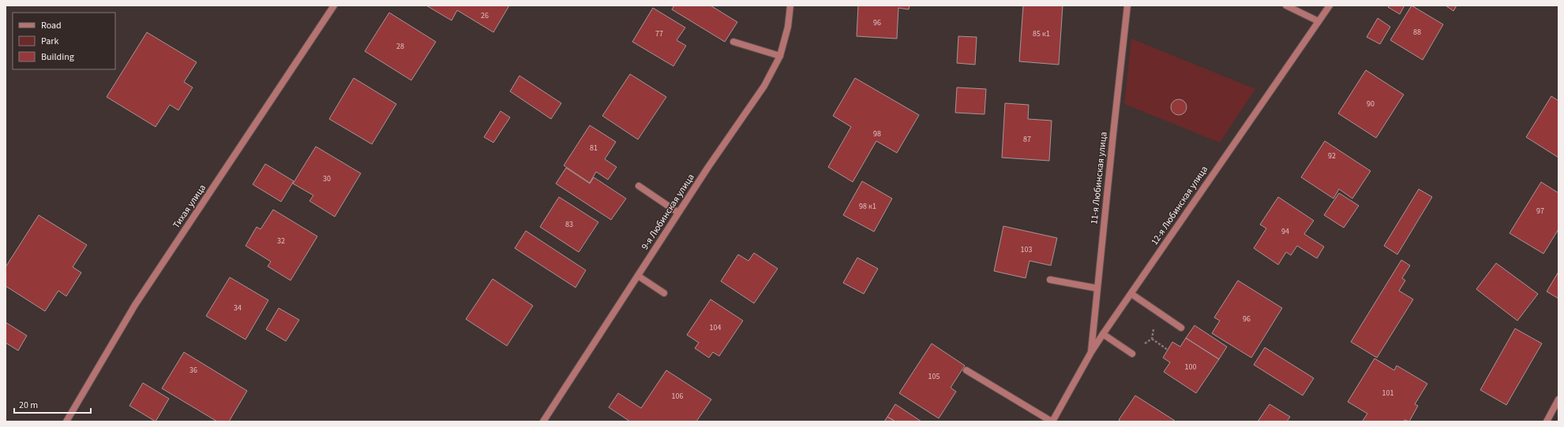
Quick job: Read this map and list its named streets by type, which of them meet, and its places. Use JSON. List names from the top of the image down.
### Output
{
  "streets": {
    "street": [
      "11-я Любинская улица",
      "12-я Любинская улица",
      "Тихая улица",
      "9-я Любинская улица"
    ]
  },
  "crossings": [
    ["11-я Любинская улица", "12-я Любинская улица"]
  ],
  "house_numbers": [
    "26",
    "96",
    "88",
    "77",
    "85 к1",
    "28",
    "90",
    "98",
    "87",
    "81",
    "92",
    "30",
    "98 к1",
    "97",
    "83",
    "94",
    "32",
    "103",
    "34",
    "96",
    "104",
    "100",
    "36",
    "105",
    "101",
    "106"
  ],
  "legend": ["Road", "Park", "Building"],
  "scale_bar": "20 m"
}
